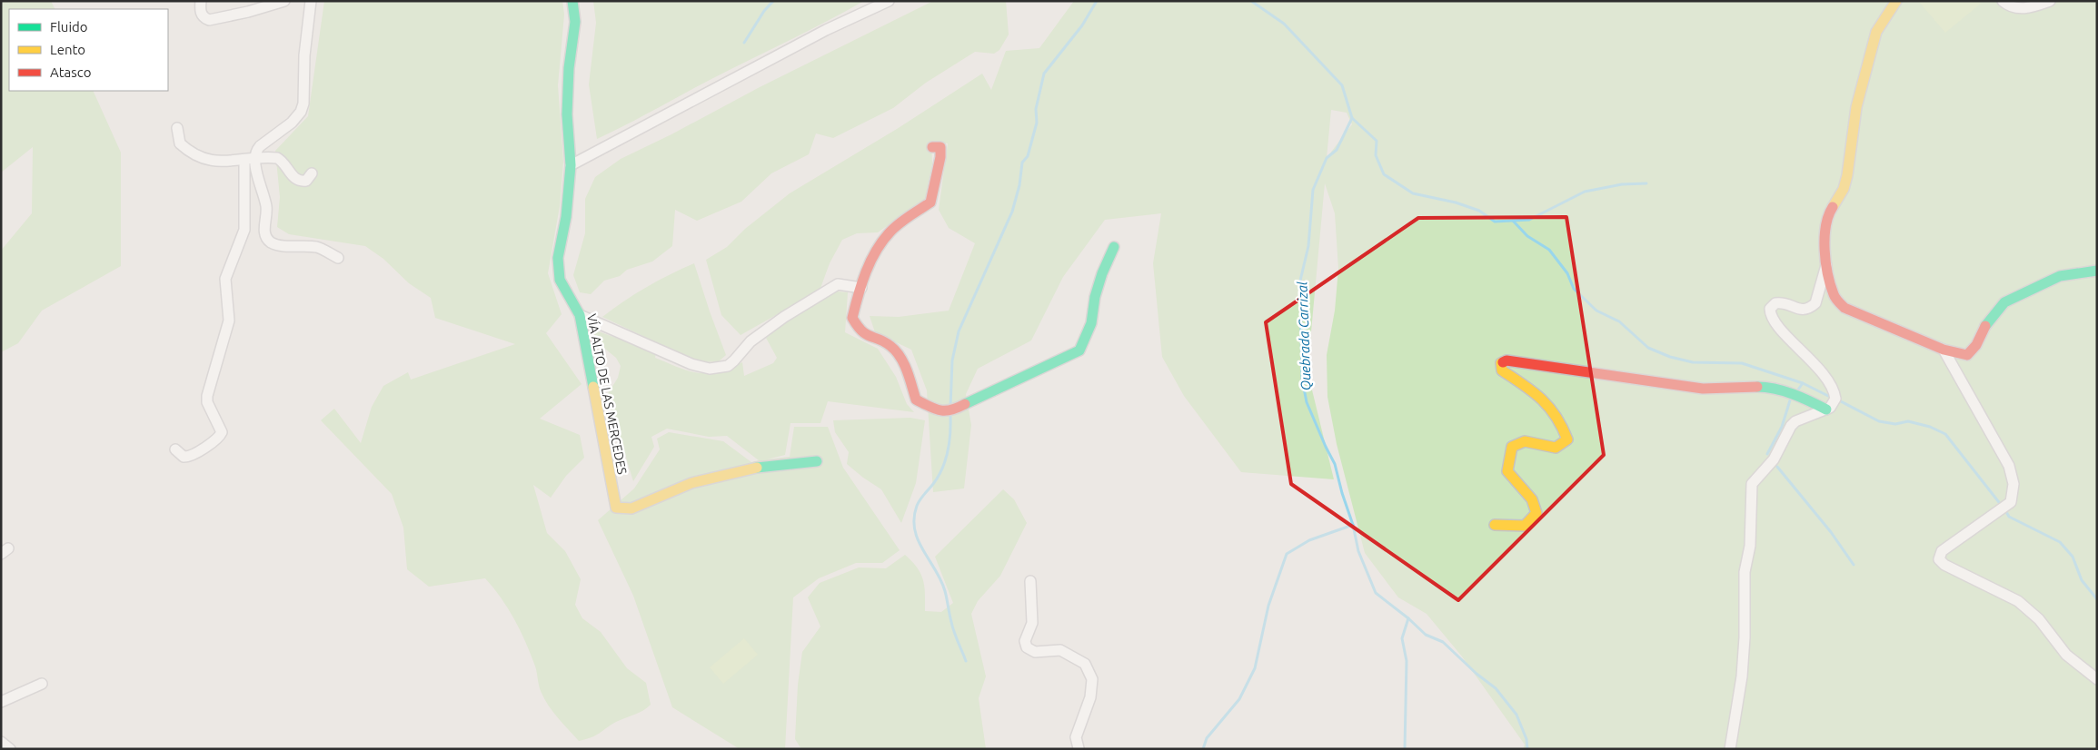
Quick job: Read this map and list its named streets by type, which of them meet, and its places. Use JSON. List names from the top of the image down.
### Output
{
  "streets": {
    "street": ["VÍA ALTO DE LAS MERCEDES"]
  },
  "water": ["Quebrada Carrizal"],
  "legend": ["Fluido", "Lento", "Atasco"]
}
